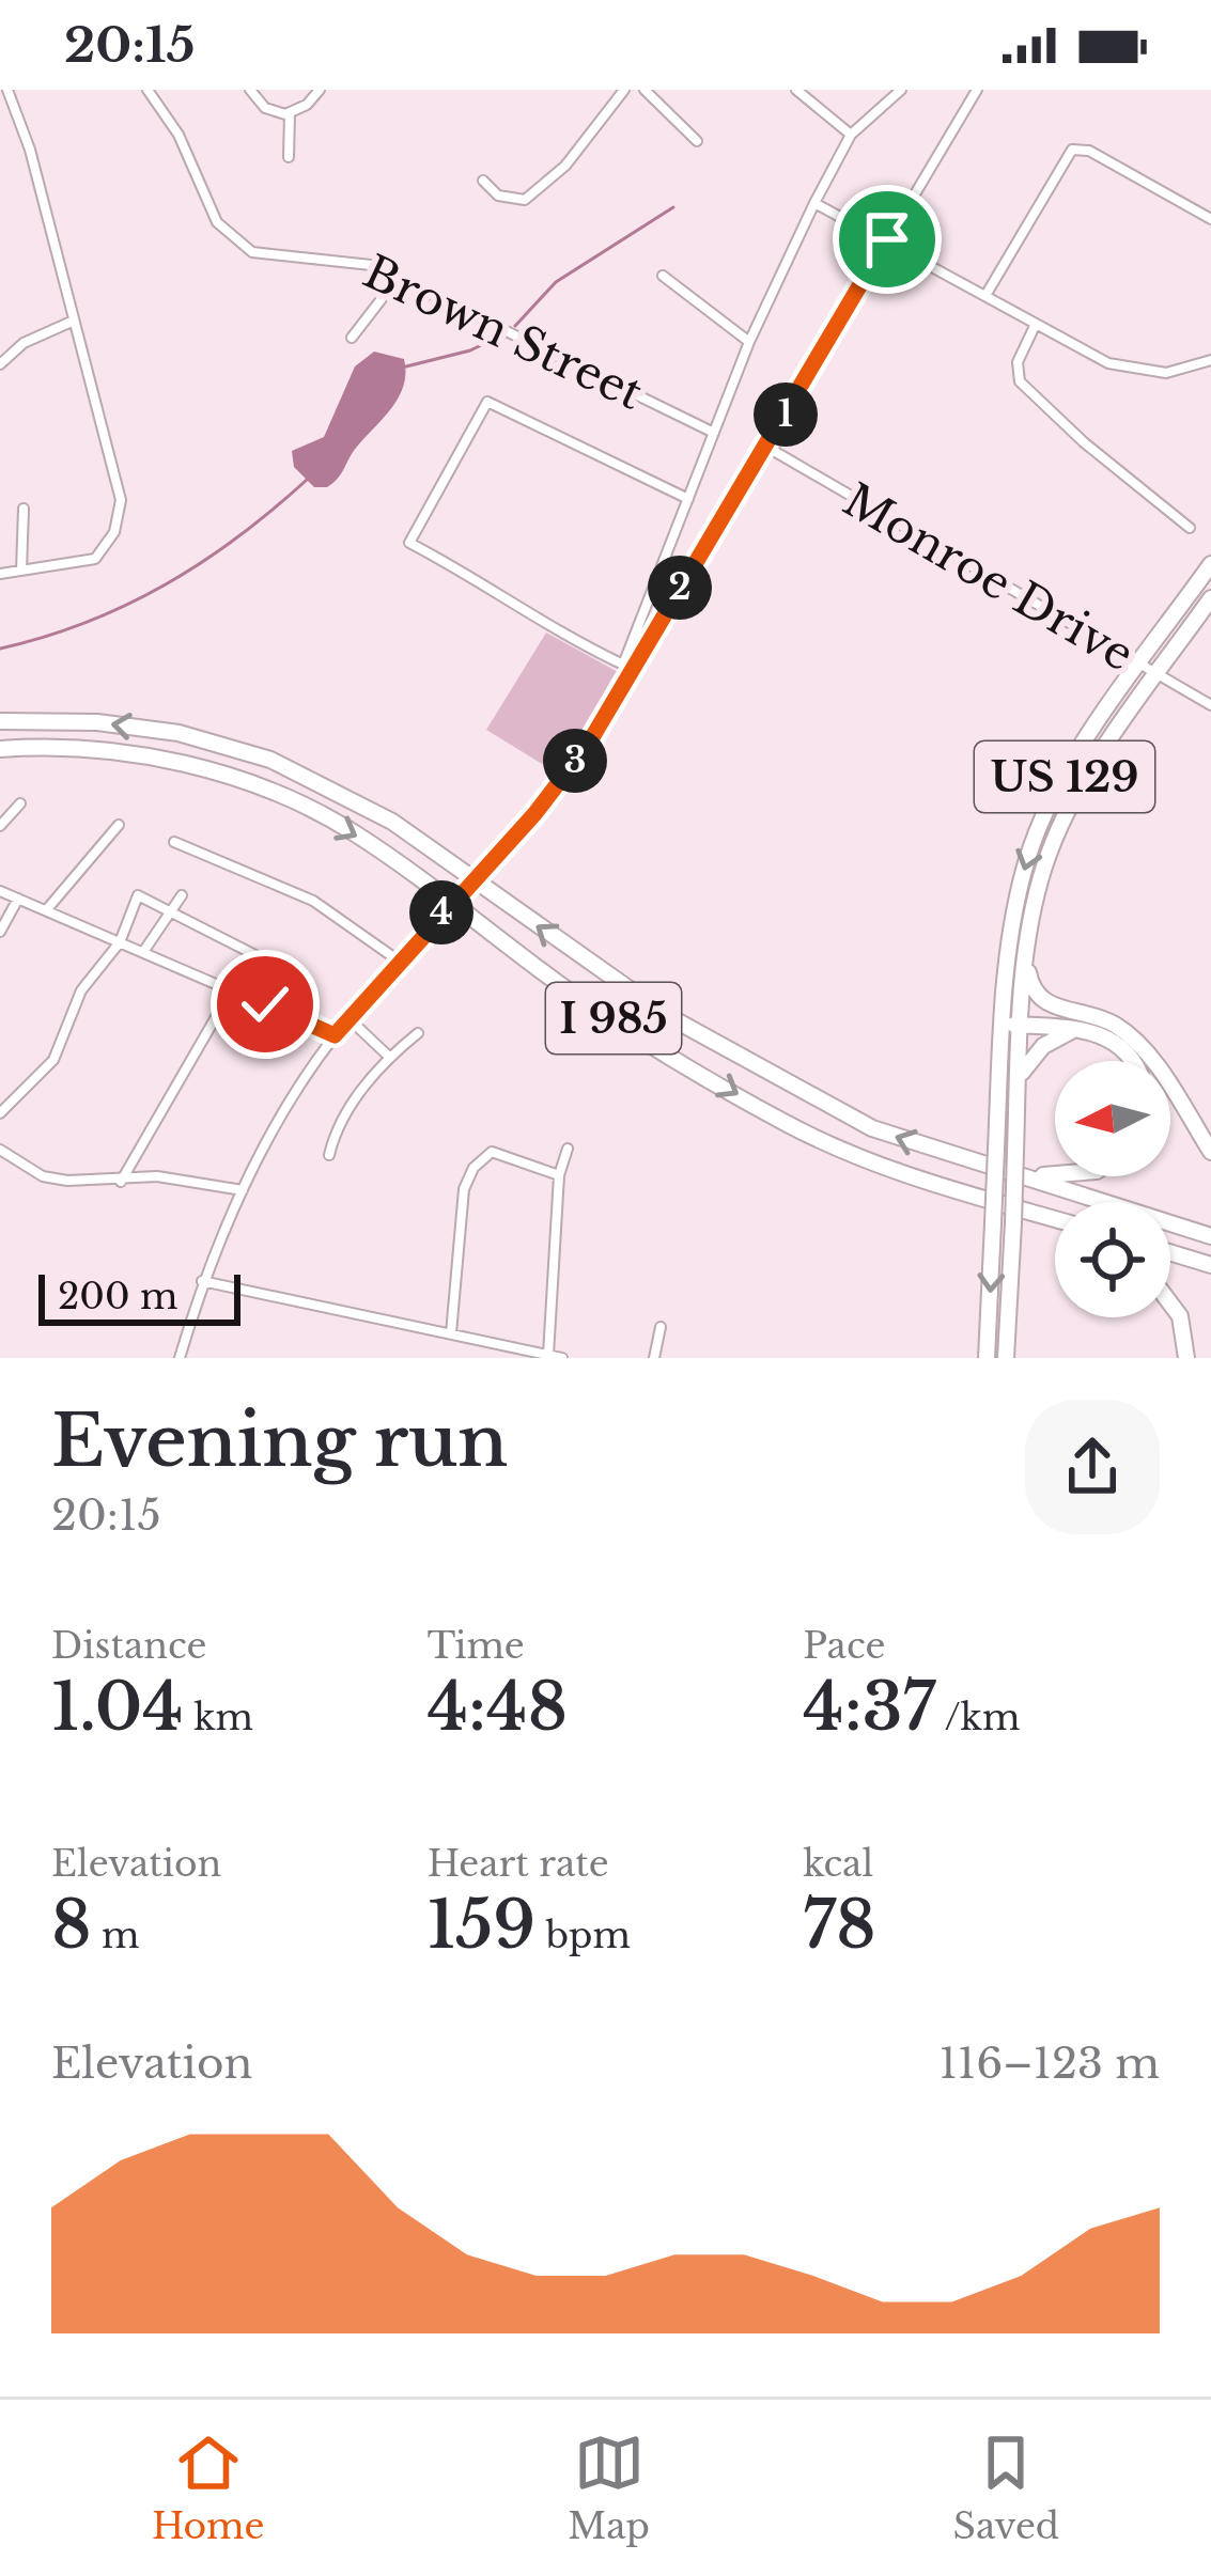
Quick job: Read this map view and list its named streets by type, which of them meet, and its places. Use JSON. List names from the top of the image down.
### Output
{
  "streets": {
    "highway": ["US 129", "I 985"],
    "street": ["Brown Street", "Monroe Drive"]
  },
  "crossings": [
    ["Monroe Drive", "US 129"]
  ],
  "scale_bar": "200 m",
  "north": "left",
  "page": {
    "status": "20:15",
    "pins": [
      "1",
      "2",
      "3",
      "4"
    ],
    "scale": "200 m",
    "heading": ["Evening run", "20:15"],
    "stats": [
      ["Distance", "1.04 km"],
      ["Time", "4:48"],
      ["Pace", "4:37 /km"],
      ["Elevation", "8 m"],
      ["Heart rate", "159 bpm"],
      ["kcal", "78"]
    ],
    "chart": ["Elevation", "116–123 m"],
    "tabs": ["Home", "Map", "Saved"]
  }
}
